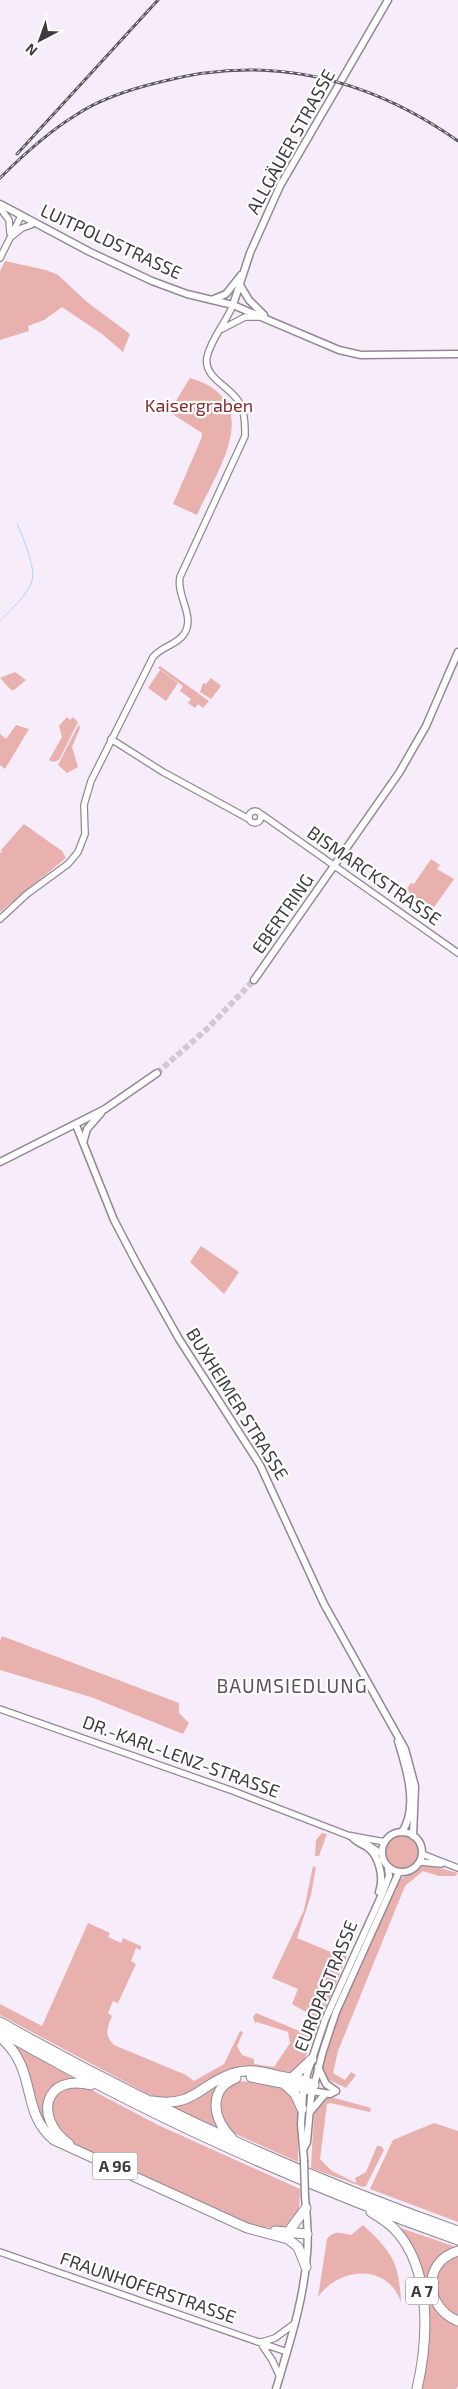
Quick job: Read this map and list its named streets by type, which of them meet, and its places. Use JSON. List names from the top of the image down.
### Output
{
  "streets": {
    "highway": ["A 96", "A 7"],
    "main road": [
      "ALLGÄUER STRASSE",
      "LUITPOLDSTRASSE",
      "EBERTRING",
      "BUXHEIMER STRASSE",
      "EUROPASTRASSE"
    ],
    "street": ["BISMARCKSTRASSE", "DR.-KARL-LENZ-STRASSE", "FRAUNHOFERSTRASSE"]
  },
  "crossings": [
    ["ALLGÄUER STRASSE", "LUITPOLDSTRASSE"],
    ["BISMARCKSTRASSE", "EBERTRING"],
    ["BUXHEIMER STRASSE", "DR.-KARL-LENZ-STRASSE"],
    ["BUXHEIMER STRASSE", "EUROPASTRASSE"],
    ["DR.-KARL-LENZ-STRASSE", "EUROPASTRASSE"],
    ["EUROPASTRASSE", "A 96"],
    ["EUROPASTRASSE", "FRAUNHOFERSTRASSE"]
  ],
  "districts": ["BAUMSIEDLUNG"],
  "parks": ["Kaisergraben"],
  "north": "bottom left"
}
